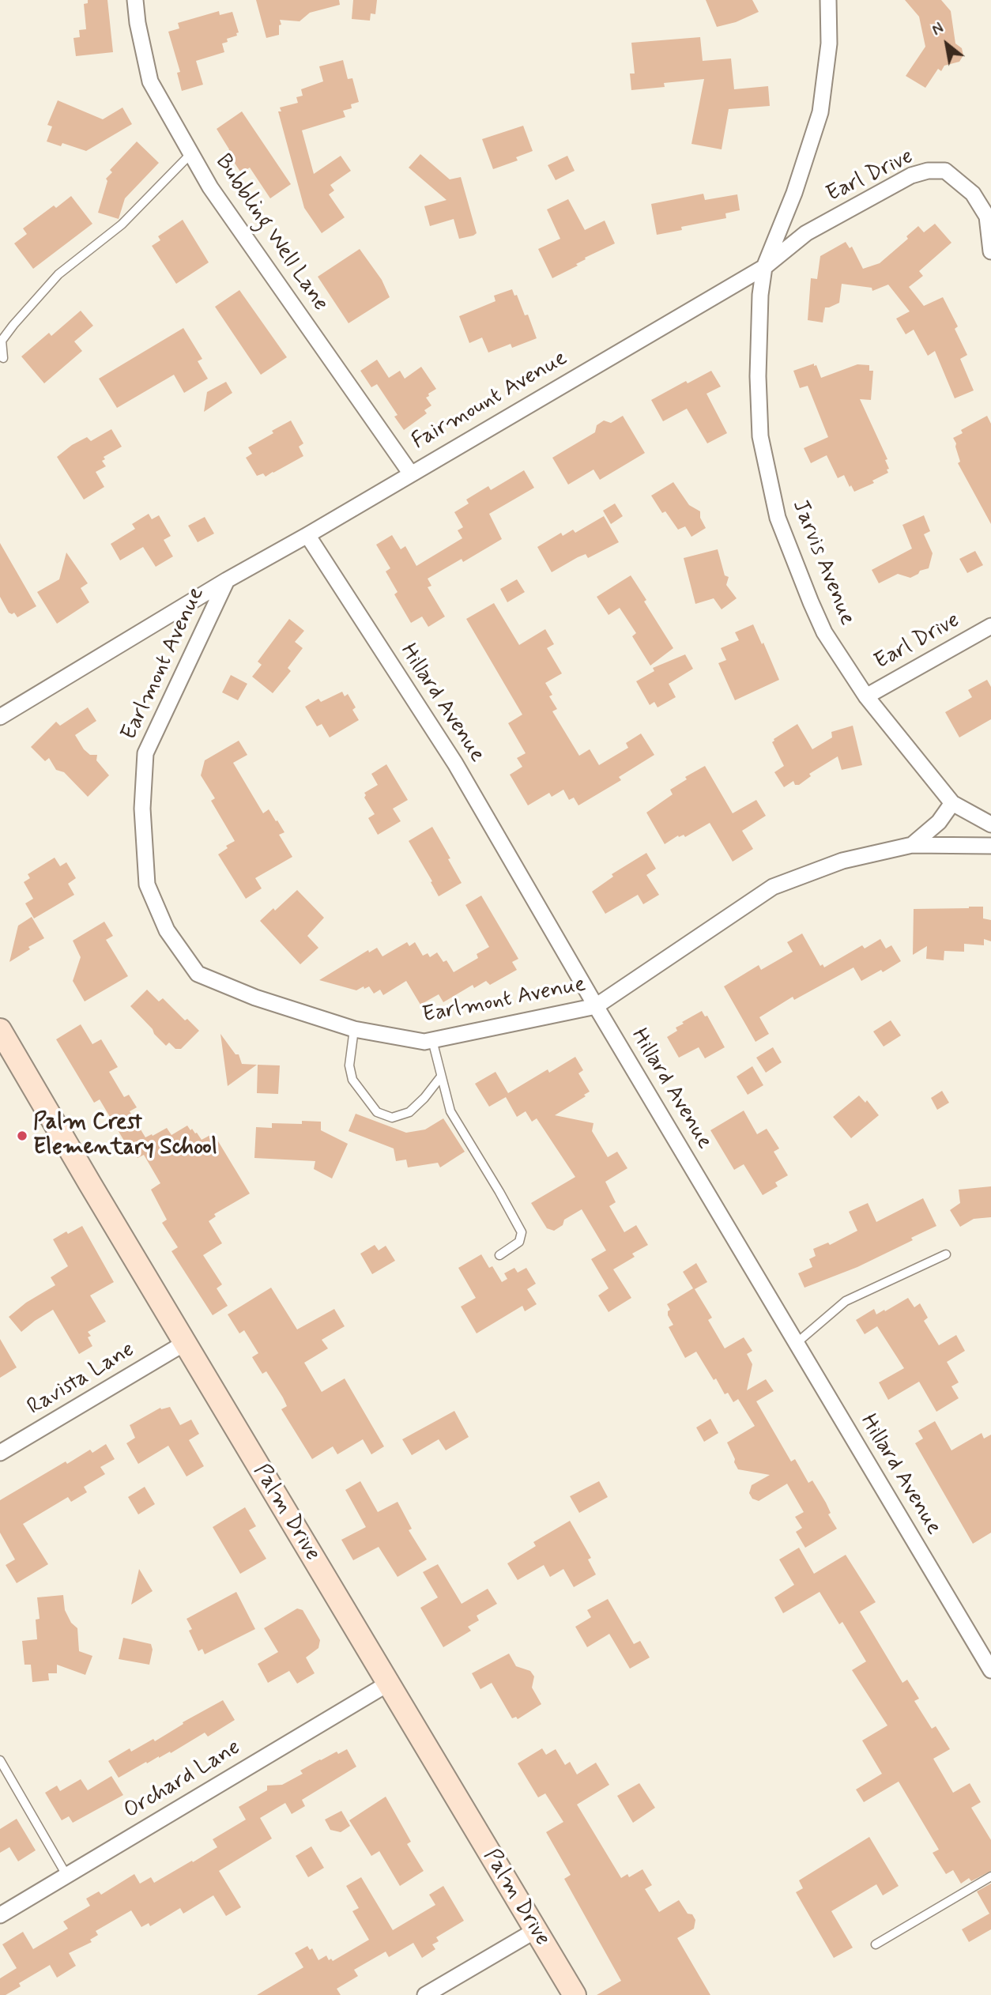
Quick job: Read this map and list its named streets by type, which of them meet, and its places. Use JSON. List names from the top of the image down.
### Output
{
  "streets": {
    "street": [
      "Earl Drive",
      "Bubbling Well Lane",
      "Fairmount Avenue",
      "Jarvis Avenue",
      "Earlmont Avenue",
      "Hillard Avenue",
      "Ravista Lane",
      "Palm Drive",
      "Orchard Lane"
    ]
  },
  "crossings": [
    ["Earl Drive", "Fairmount Avenue"],
    ["Earl Drive", "Jarvis Avenue"],
    ["Bubbling Well Lane", "Fairmount Avenue"],
    ["Fairmount Avenue", "Jarvis Avenue"],
    ["Fairmount Avenue", "Earlmont Avenue"],
    ["Fairmount Avenue", "Hillard Avenue"],
    ["Jarvis Avenue", "Earlmont Avenue"],
    ["Earlmont Avenue", "Hillard Avenue"],
    ["Ravista Lane", "Palm Drive"],
    ["Palm Drive", "Orchard Lane"]
  ],
  "places": ["Palm Crest Elementary School"],
  "north": "top left"
}
